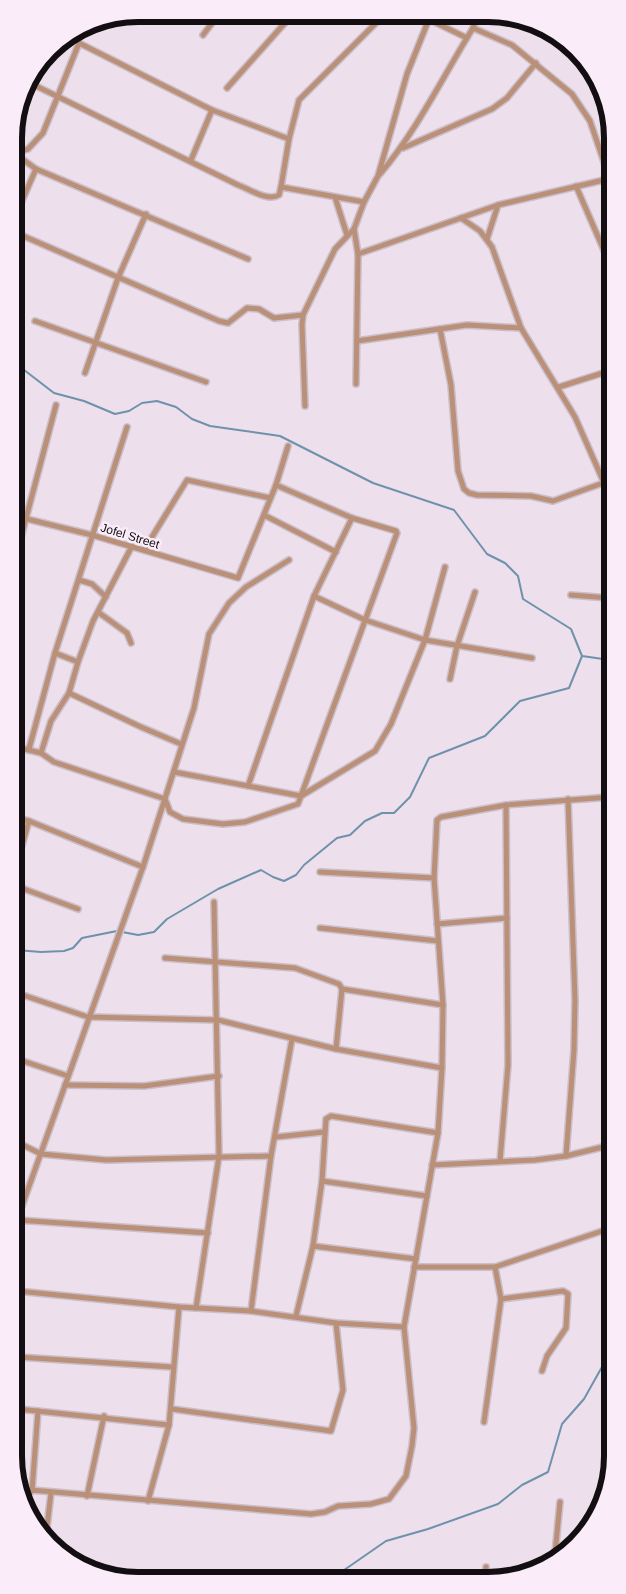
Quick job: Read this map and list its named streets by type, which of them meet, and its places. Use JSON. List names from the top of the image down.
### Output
{
  "streets": {
    "street": ["Jofel Street"]
  }
}
